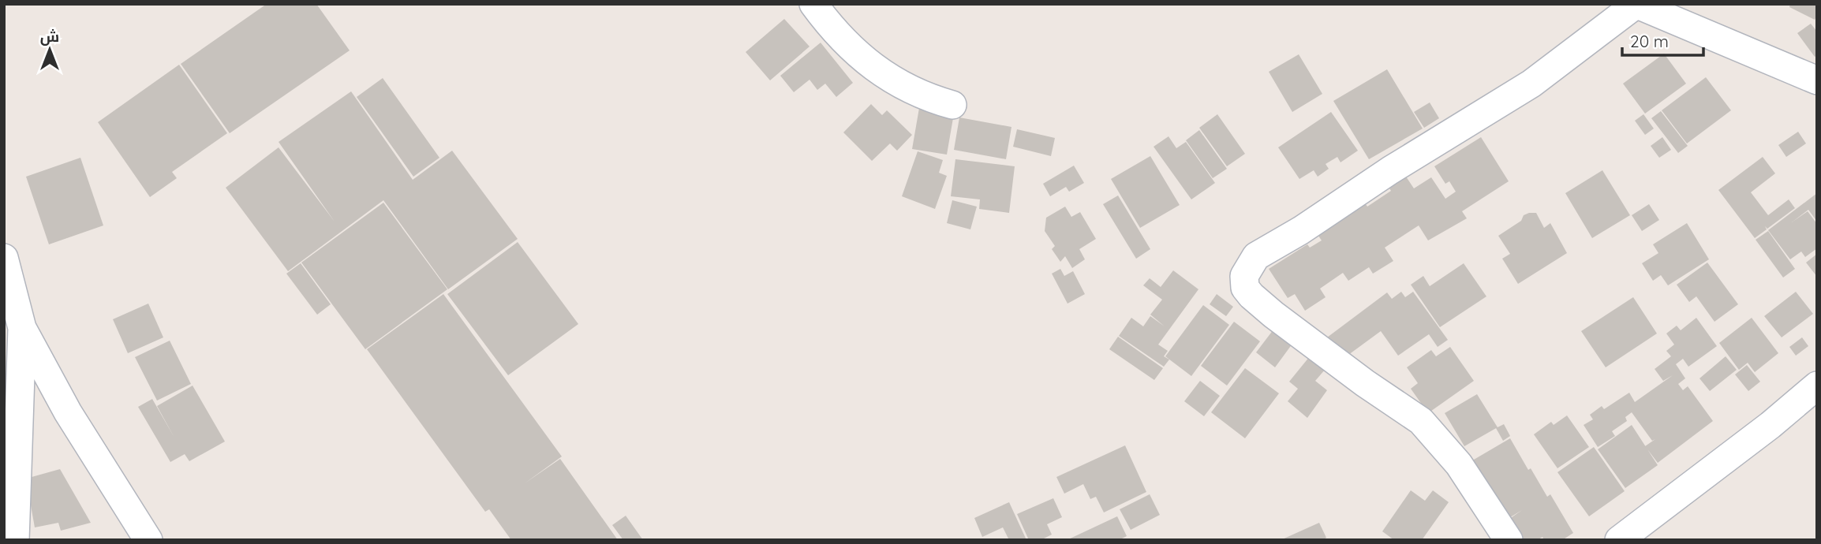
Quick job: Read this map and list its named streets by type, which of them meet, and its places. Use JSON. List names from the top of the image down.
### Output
{
  "scale_bar": "20 m",
  "north": "top"
}
